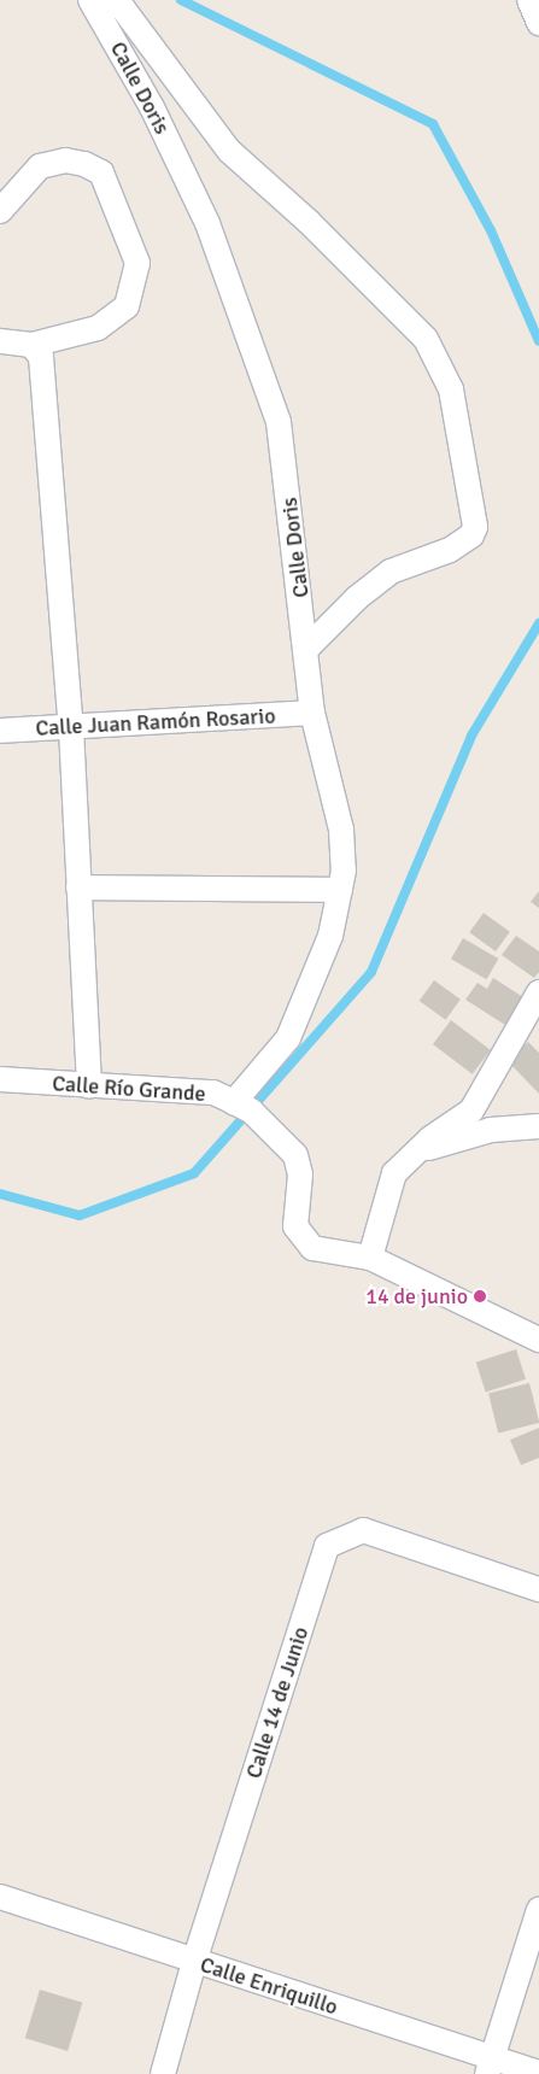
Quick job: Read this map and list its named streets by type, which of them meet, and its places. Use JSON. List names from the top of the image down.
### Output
{
  "streets": {
    "street": [
      "Calle Doris",
      "Calle Juan Ramón Rosario",
      "Calle Río Grande",
      "Calle 14 de Junio",
      "Calle Enriquillo"
    ]
  },
  "crossings": [
    ["Calle Doris", "Calle Juan Ramón Rosario"],
    ["Calle Doris", "Calle Río Grande"],
    ["Calle 14 de Junio", "Calle Enriquillo"]
  ],
  "places": ["14 de junio"]
}
